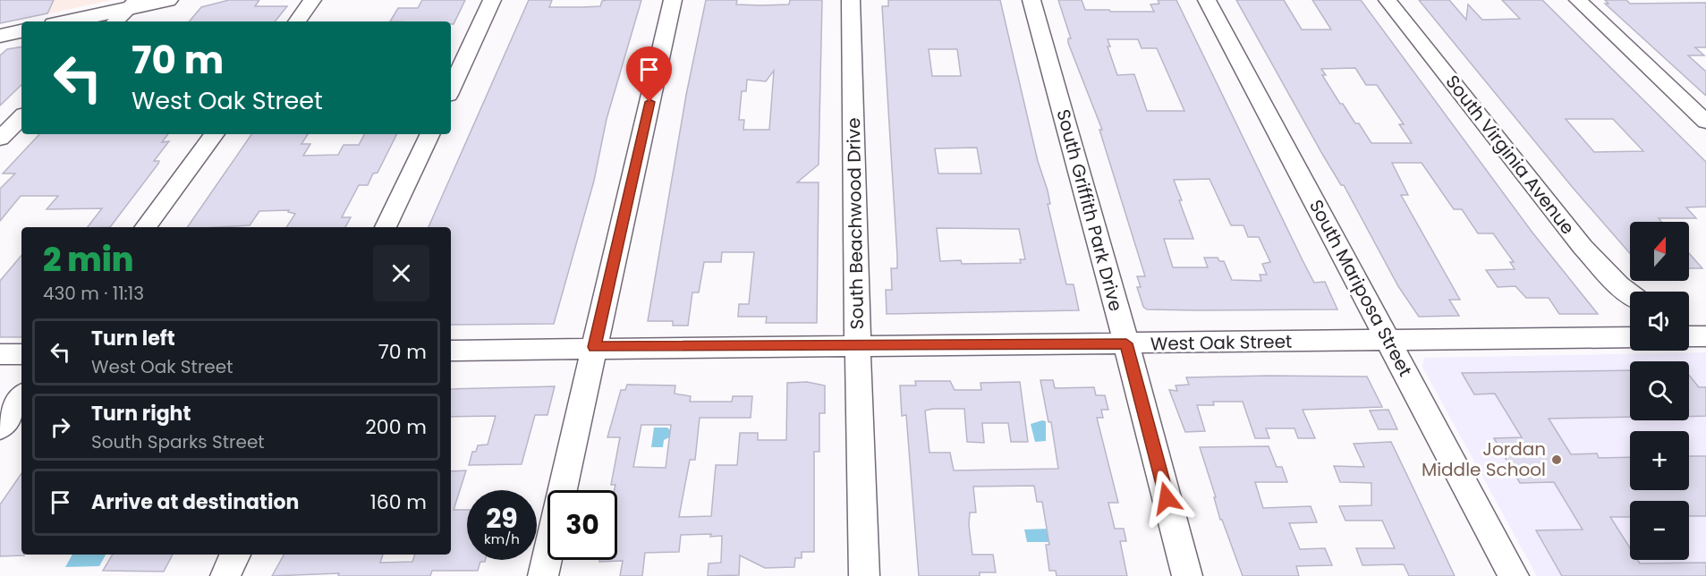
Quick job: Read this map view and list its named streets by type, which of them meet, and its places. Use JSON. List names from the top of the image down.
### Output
{
  "streets": {
    "street": [
      "South Virginia Avenue",
      "South Griffith Park Drive",
      "South Beachwood Drive",
      "South Mariposa Street",
      "West Oak Street"
    ]
  },
  "crossings": [
    ["South Griffith Park Drive", "West Oak Street"],
    ["South Beachwood Drive", "West Oak Street"],
    ["South Mariposa Street", "West Oak Street"]
  ],
  "places": ["Jordan Middle School"],
  "north": "top",
  "page": {
    "turn": ["70 m", "West Oak Street"],
    "map_buttons": ["+", "−"],
    "heading": ["2 min", "430 m · 11:13"],
    "list": [
      {
        "name": "Turn left",
        "note": "West Oak Street",
        "value": "70 m"
      },
      {
        "name": "Turn right",
        "note": "South Sparks Street",
        "value": "200 m"
      },
      {
        "name": "Arrive at destination",
        "value": "160 m"
      }
    ],
    "speed": "29 km/h",
    "limit": "30"
  }
}
